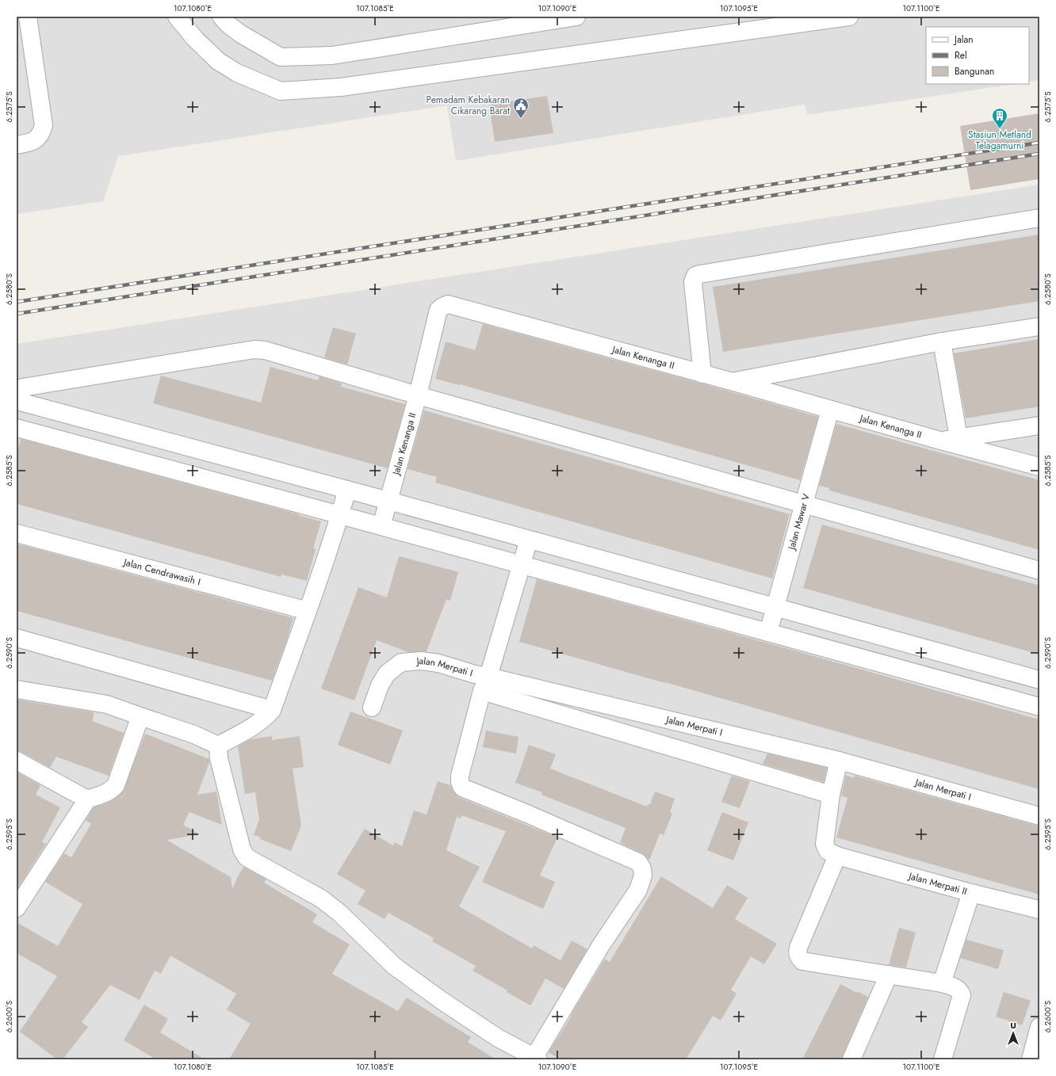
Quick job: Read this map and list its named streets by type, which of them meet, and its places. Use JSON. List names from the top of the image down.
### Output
{
  "streets": {
    "street": [
      "Jalan Kenanga II",
      "Jalan Mawar V",
      "Jalan Cendrawasih I",
      "Jalan Merpati I",
      "Jalan Merpati II"
    ]
  },
  "crossings": [
    ["Jalan Kenanga II", "Jalan Mawar V"]
  ],
  "places": {
    "public building": ["Pemadam Kebakaran Cikarang Barat"],
    "building": ["Stasiun Metland Telagamurni"]
  },
  "legend": ["Jalan", "Rel", "Bangunan"],
  "north": "top",
  "coordinates": [
    "107.1080°E",
    "107.1085°E",
    "107.1090°E",
    "107.1095°E",
    "107.1100°E",
    "6.2575°S",
    "6.2580°S",
    "6.2585°S",
    "6.2590°S",
    "6.2595°S",
    "6.2600°S"
  ]
}
